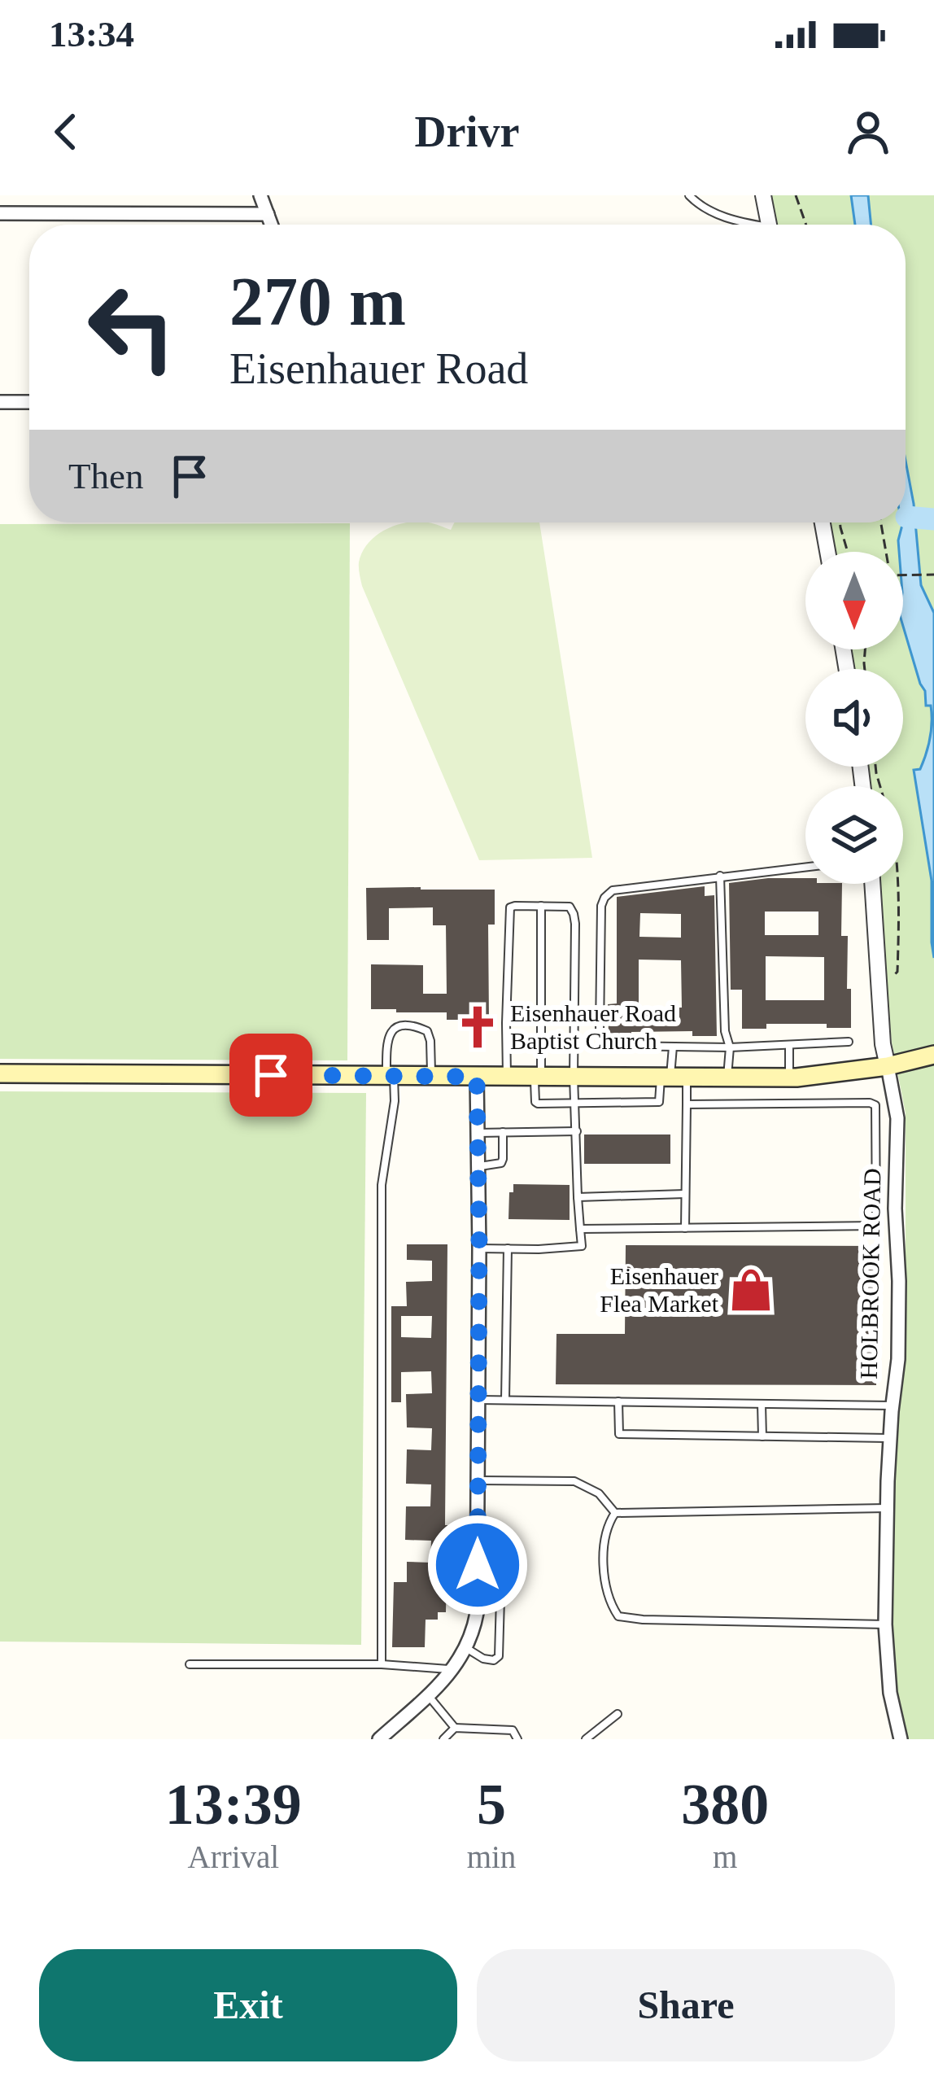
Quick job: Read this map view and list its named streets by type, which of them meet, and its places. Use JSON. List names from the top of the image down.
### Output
{
  "streets": {
    "street": ["HOLBROOK ROAD"]
  },
  "places": {
    "church": ["Eisenhauer Road Baptist Church"],
    "shop": ["Eisenhauer Flea Market"]
  },
  "north": "bottom",
  "page": {
    "status": "13:34",
    "header": "Drivr",
    "turn": ["270 m", "Eisenhauer Road"],
    "then": "Then",
    "eta": [
      "13:39",
      "Arrival",
      "5",
      "min",
      "380",
      "m"
    ],
    "buttons": ["Exit", "Share"]
  }
}
